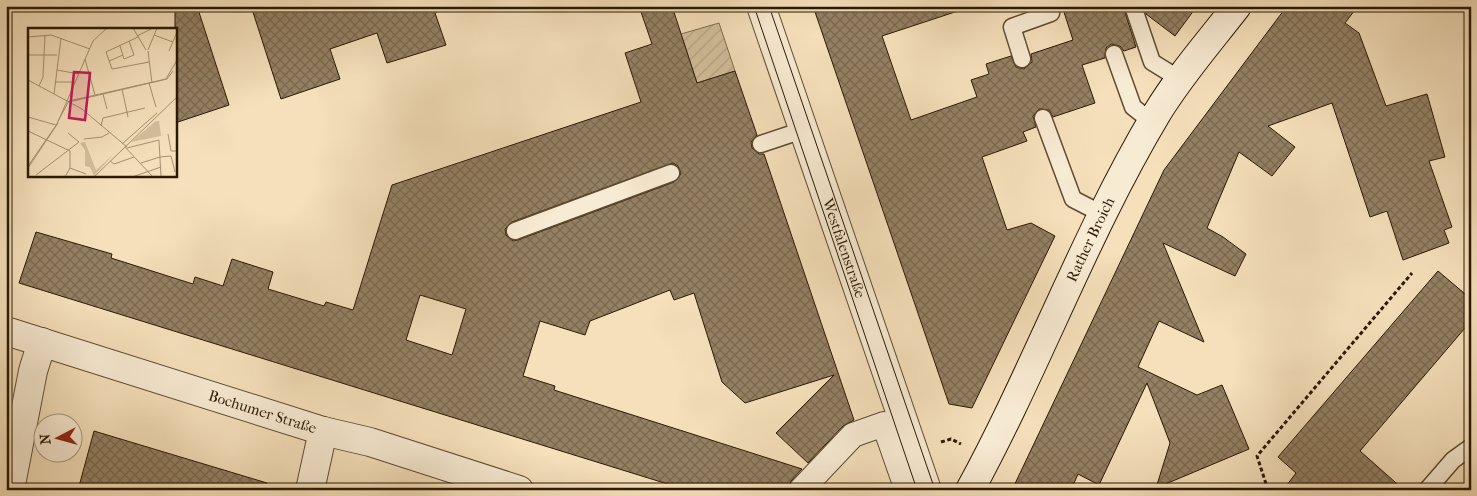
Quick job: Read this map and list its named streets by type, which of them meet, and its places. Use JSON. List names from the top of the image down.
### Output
{
  "streets": {
    "street": ["Rather Broich", "Westfalenstraße", "Bochumer Straße"]
  },
  "north": "left"
}
